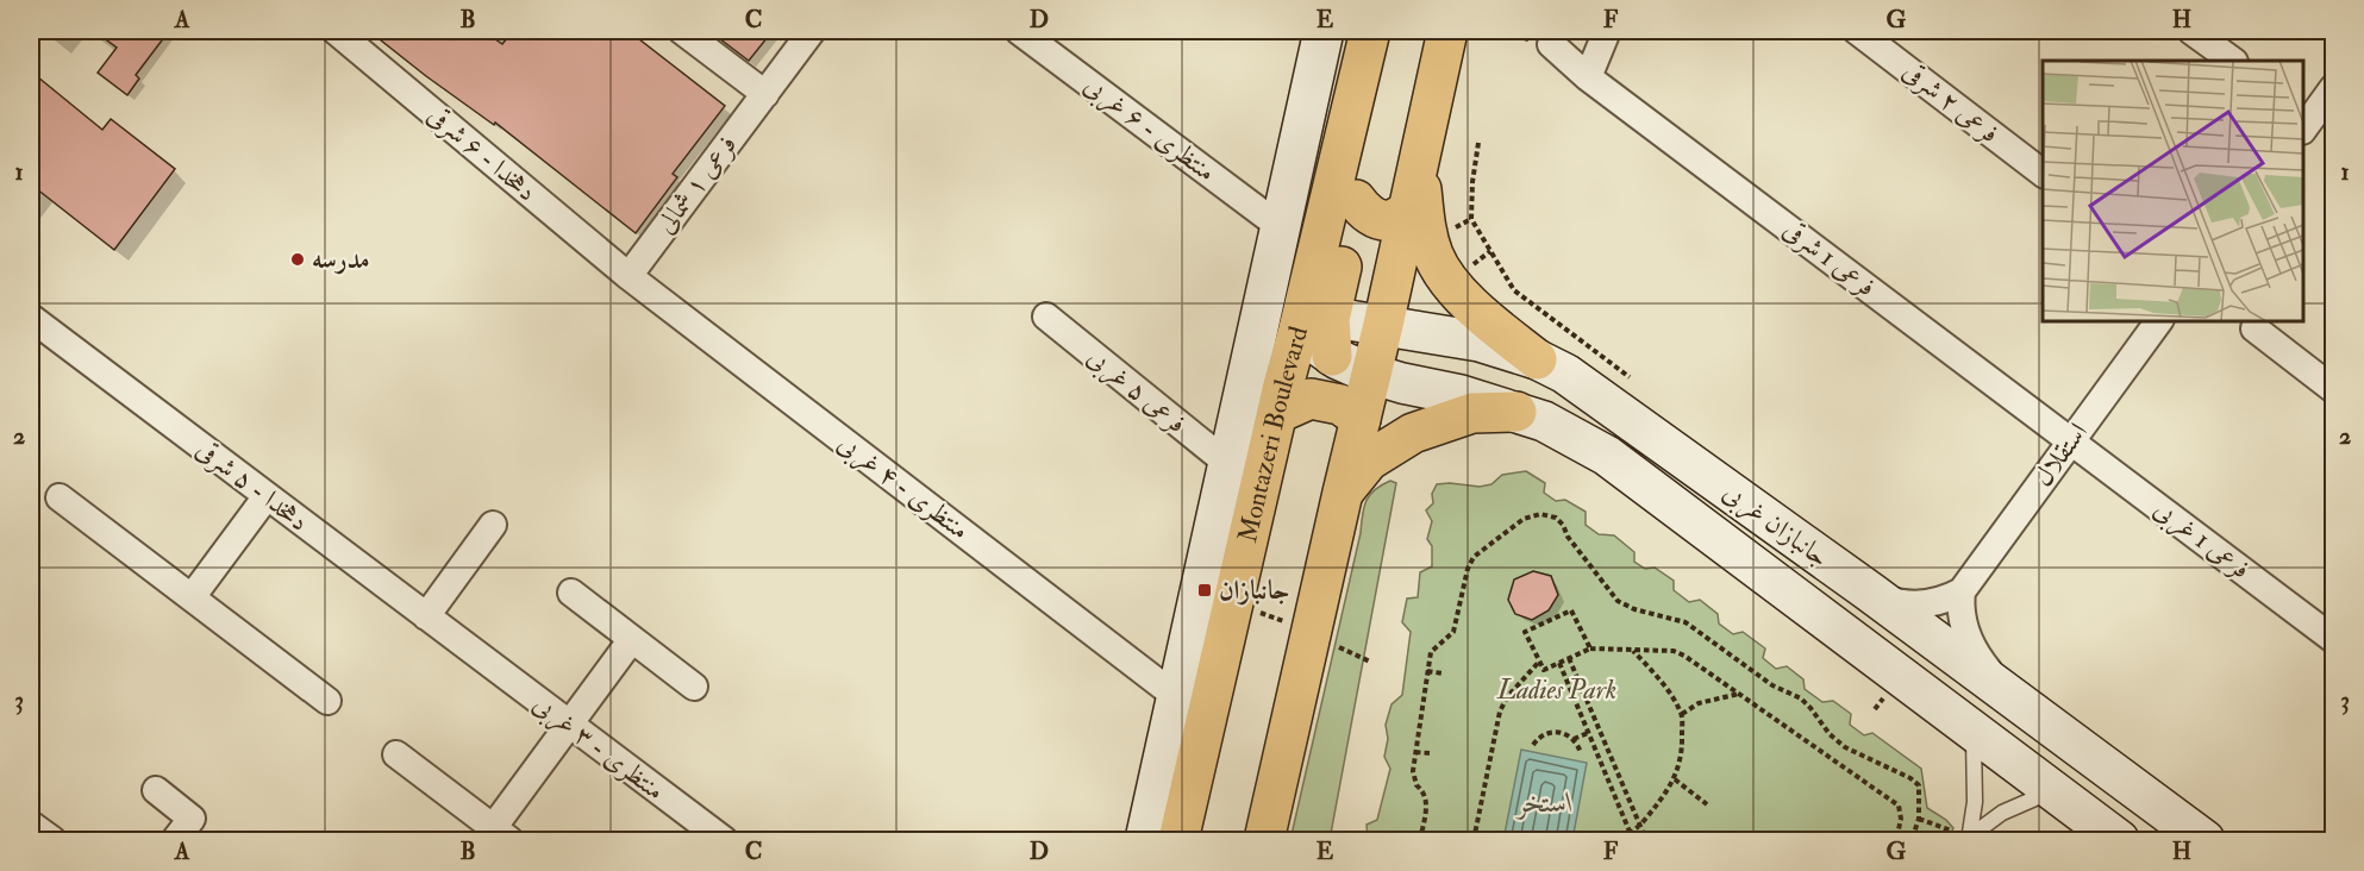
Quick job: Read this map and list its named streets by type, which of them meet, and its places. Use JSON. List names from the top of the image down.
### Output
{
  "streets": {
    "main road": ["Montazeri Boulevard", "جانبازان غربی"],
    "street": [
      "فرعی ۲ شرقی",
      "منتظری - ۶ غربی",
      "دهخدا - ۶ شرقی",
      "فرعی ۱ شمالی",
      "فرعی 1 شرقی",
      "فرعی ۵ غربی",
      "استقلال",
      "دهخدا - ۵ شرقی",
      "منتظری - ۴ غربی",
      "فرعی 1 غربی",
      "منتظری - ۳ غربی"
    ]
  },
  "crossings": [
    ["منتظری - ۶ غربی", "Montazeri Boulevard"],
    ["دهخدا - ۶ شرقی", "فرعی ۱ شمالی"],
    ["دهخدا - ۶ شرقی", "منتظری - ۴ غربی"],
    ["فرعی ۱ شمالی", "منتظری - ۴ غربی"],
    ["فرعی 1 شرقی", "استقلال"],
    ["فرعی 1 شرقی", "فرعی 1 غربی"],
    ["فرعی ۵ غربی", "Montazeri Boulevard"],
    ["Montazeri Boulevard", "منتظری - ۴ غربی"],
    ["Montazeri Boulevard", "جانبازان غربی"],
    ["استقلال", "فرعی 1 غربی"],
    ["دهخدا - ۵ شرقی", "منتظری - ۳ غربی"]
  ],
  "water": ["استخر"],
  "parks": ["Ladies Park"],
  "places": {
    "other": ["مدرسه"],
    "transit": ["جانبازان"]
  },
  "grid": {
    "columns": [
      "A",
      "B",
      "C",
      "D",
      "E",
      "F",
      "G",
      "H"
    ],
    "rows": ["1", "2", "3"]
  }
}
